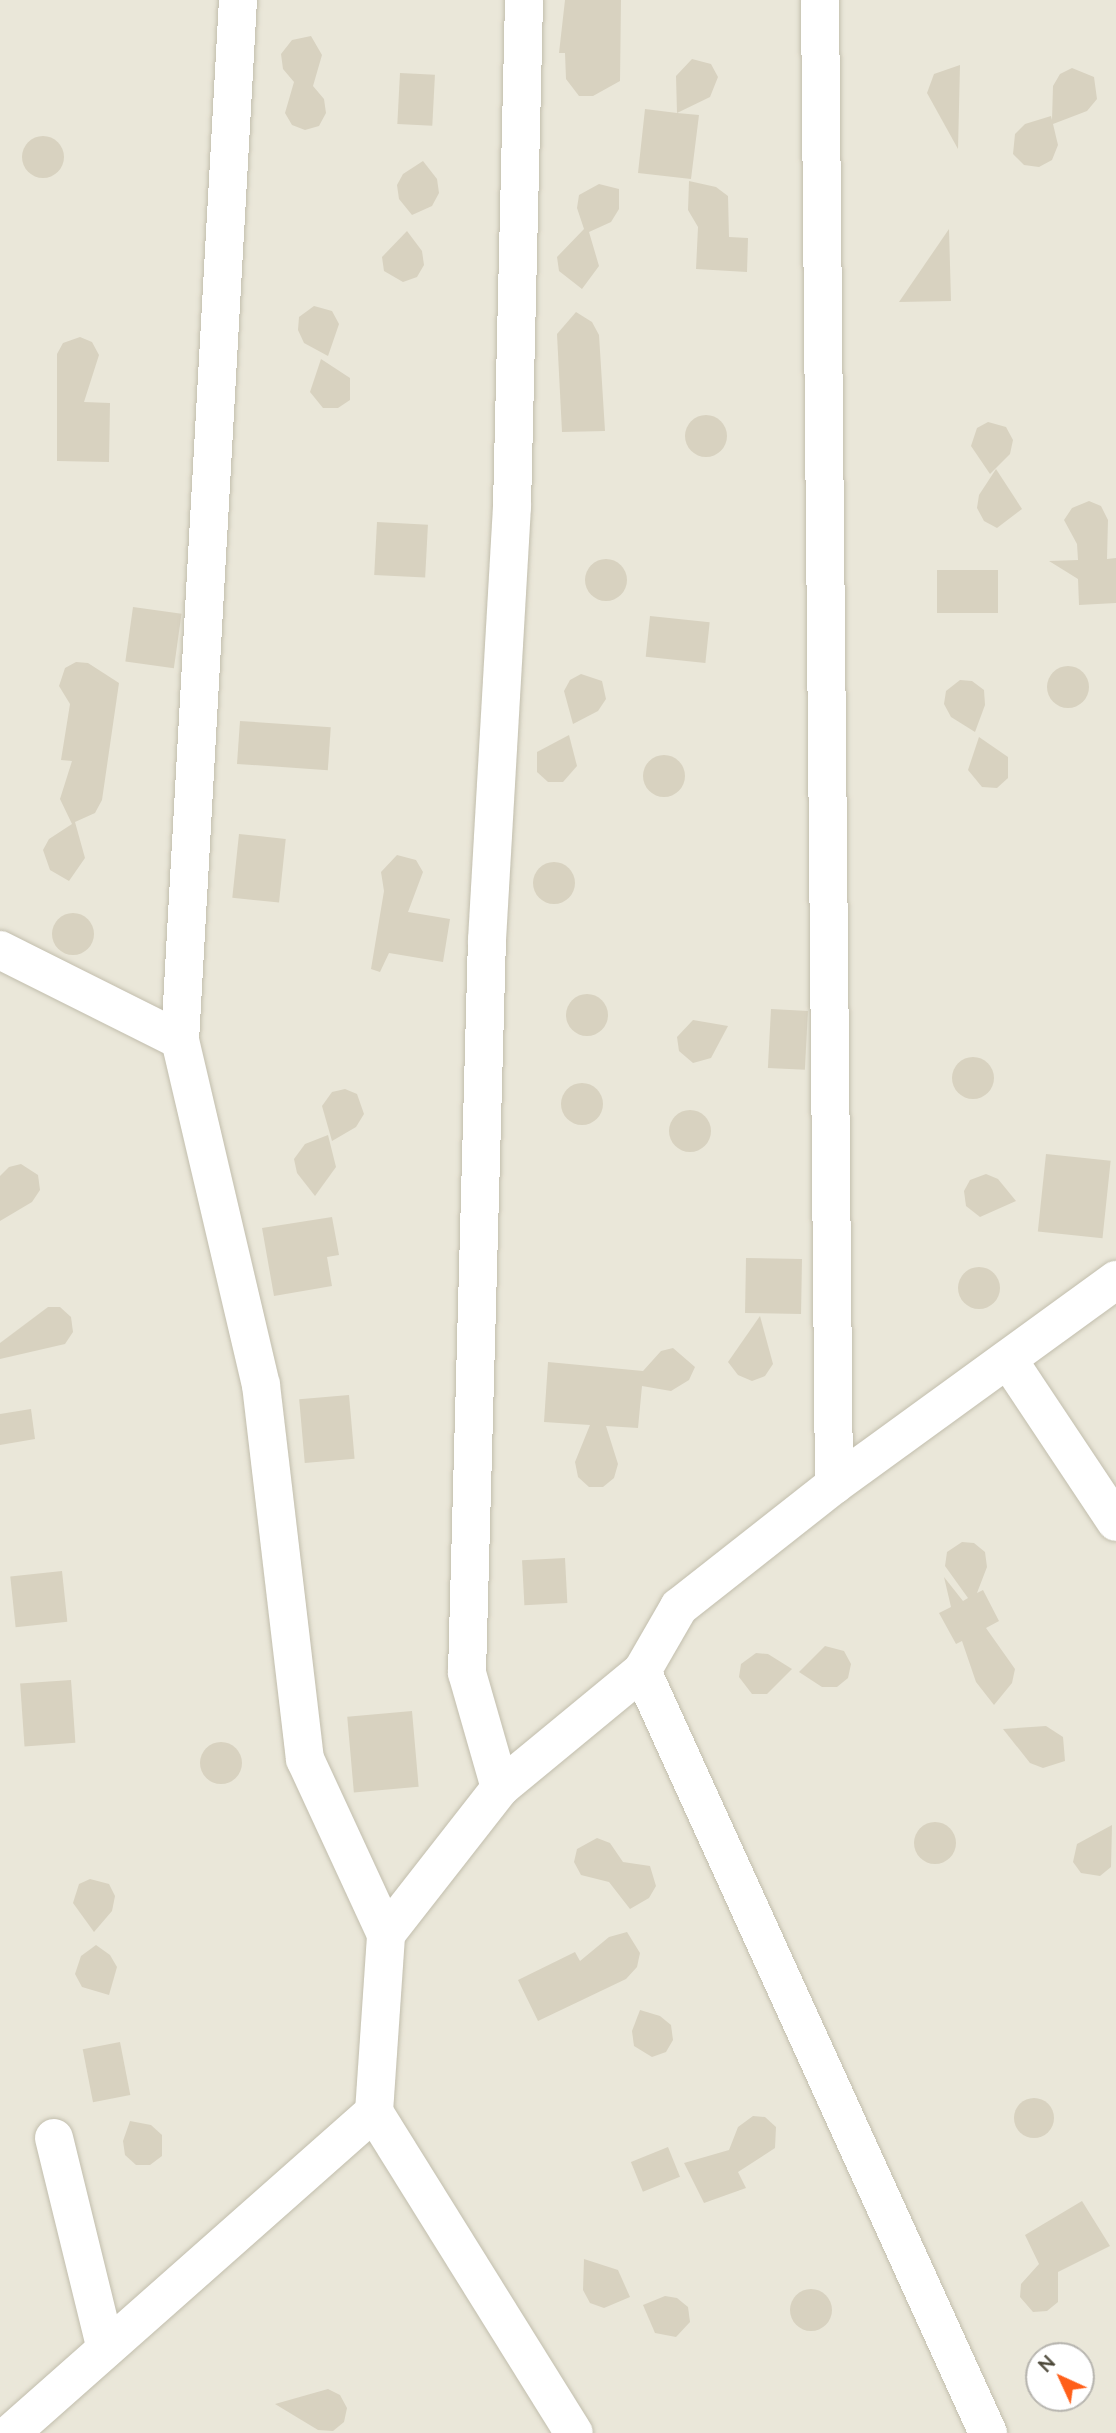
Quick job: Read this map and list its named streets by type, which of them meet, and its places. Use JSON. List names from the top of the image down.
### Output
{
  "north": "top left"
}
